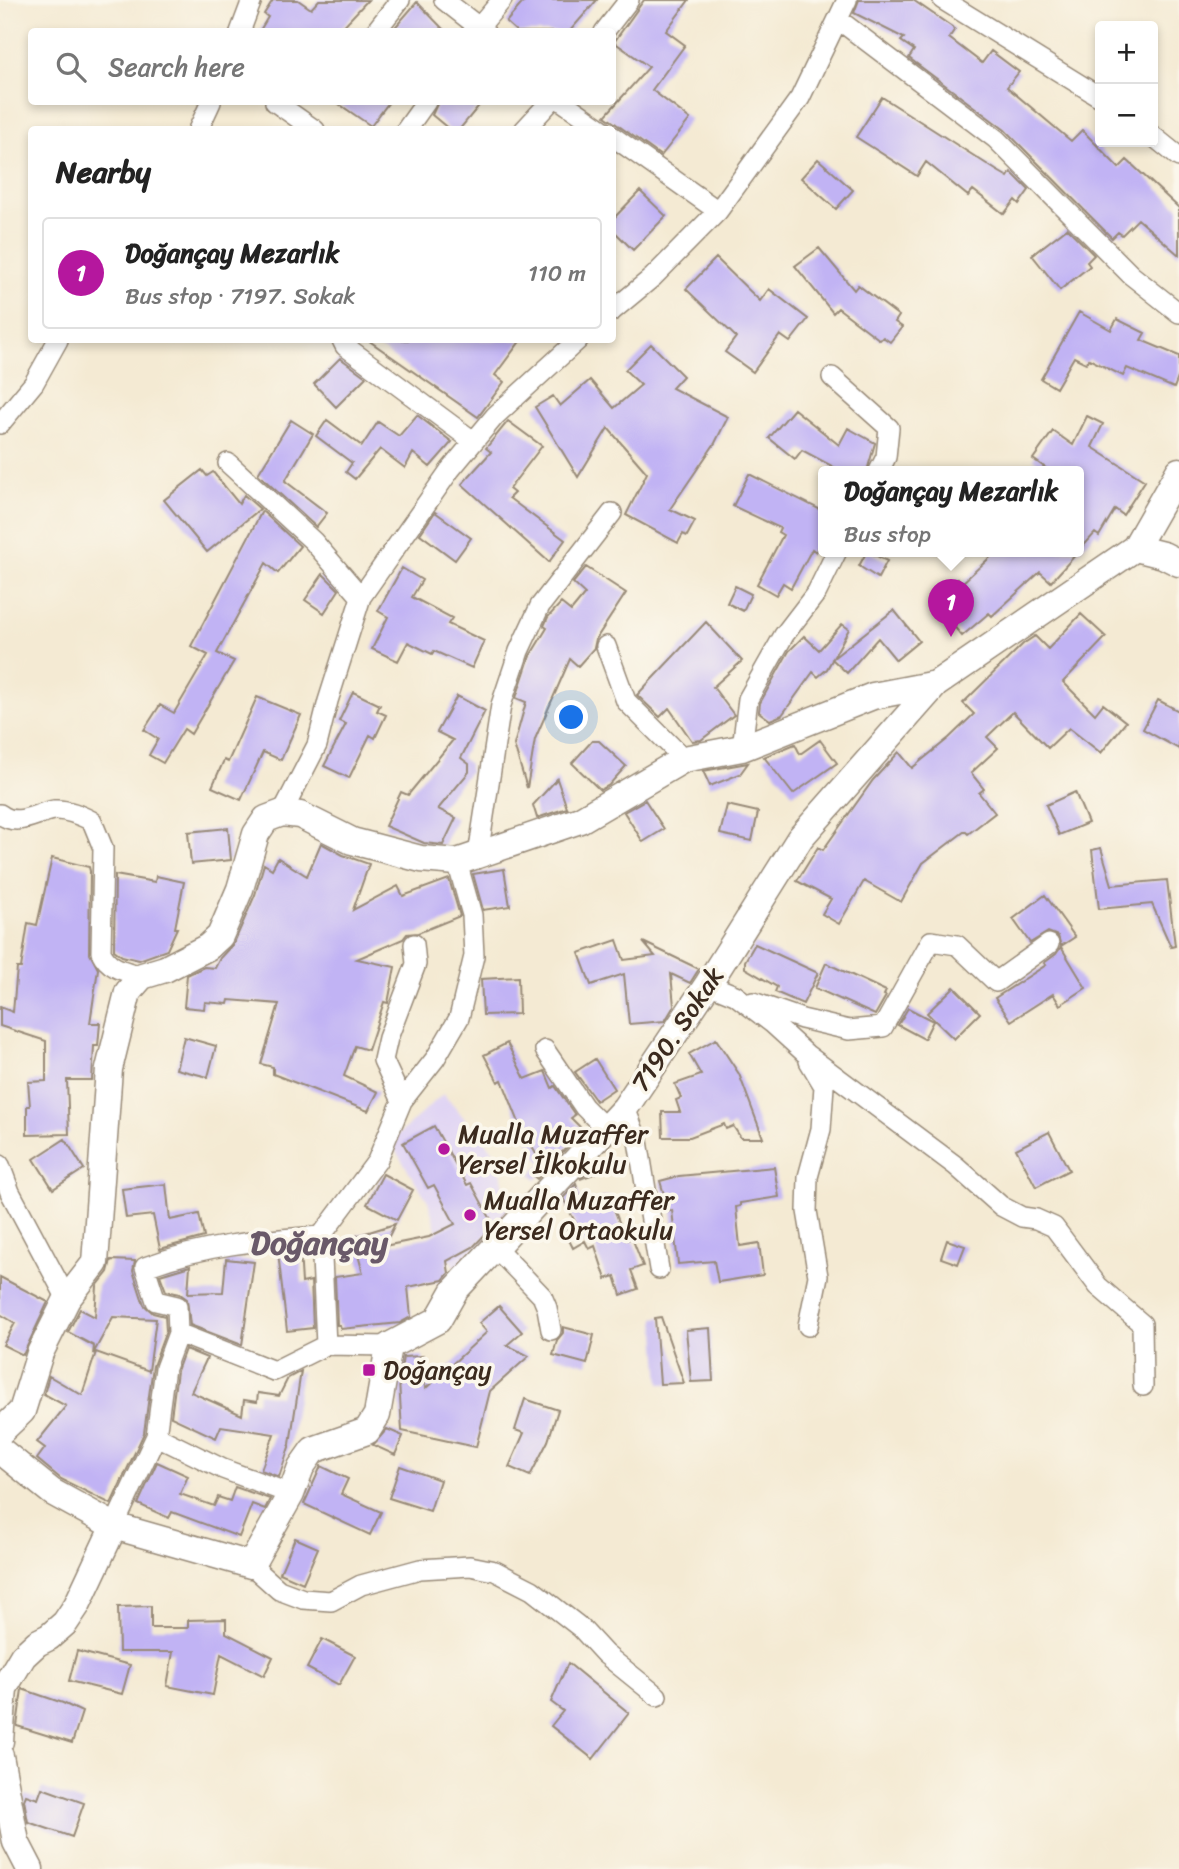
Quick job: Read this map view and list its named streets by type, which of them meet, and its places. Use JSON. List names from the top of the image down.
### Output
{
  "streets": {
    "street": ["7190. Sokak"]
  },
  "districts": ["Doğançay"],
  "places": {
    "other": ["Mualla Muzaffer Yersel İlkokulu", "Mualla Muzaffer Yersel Ortaokulu"],
    "transit": ["Doğançay"]
  },
  "page": {
    "map_buttons": ["+", "−"],
    "search": "Search here",
    "heading": "Nearby",
    "list": [
      {
        "mark": "1",
        "name": "Doğançay Mezarlık",
        "note": "Bus stop · 7197. Sokak",
        "value": "110 m"
      }
    ],
    "popup": ["Doğançay Mezarlık", "Bus stop"],
    "pins": "1"
  }
}
